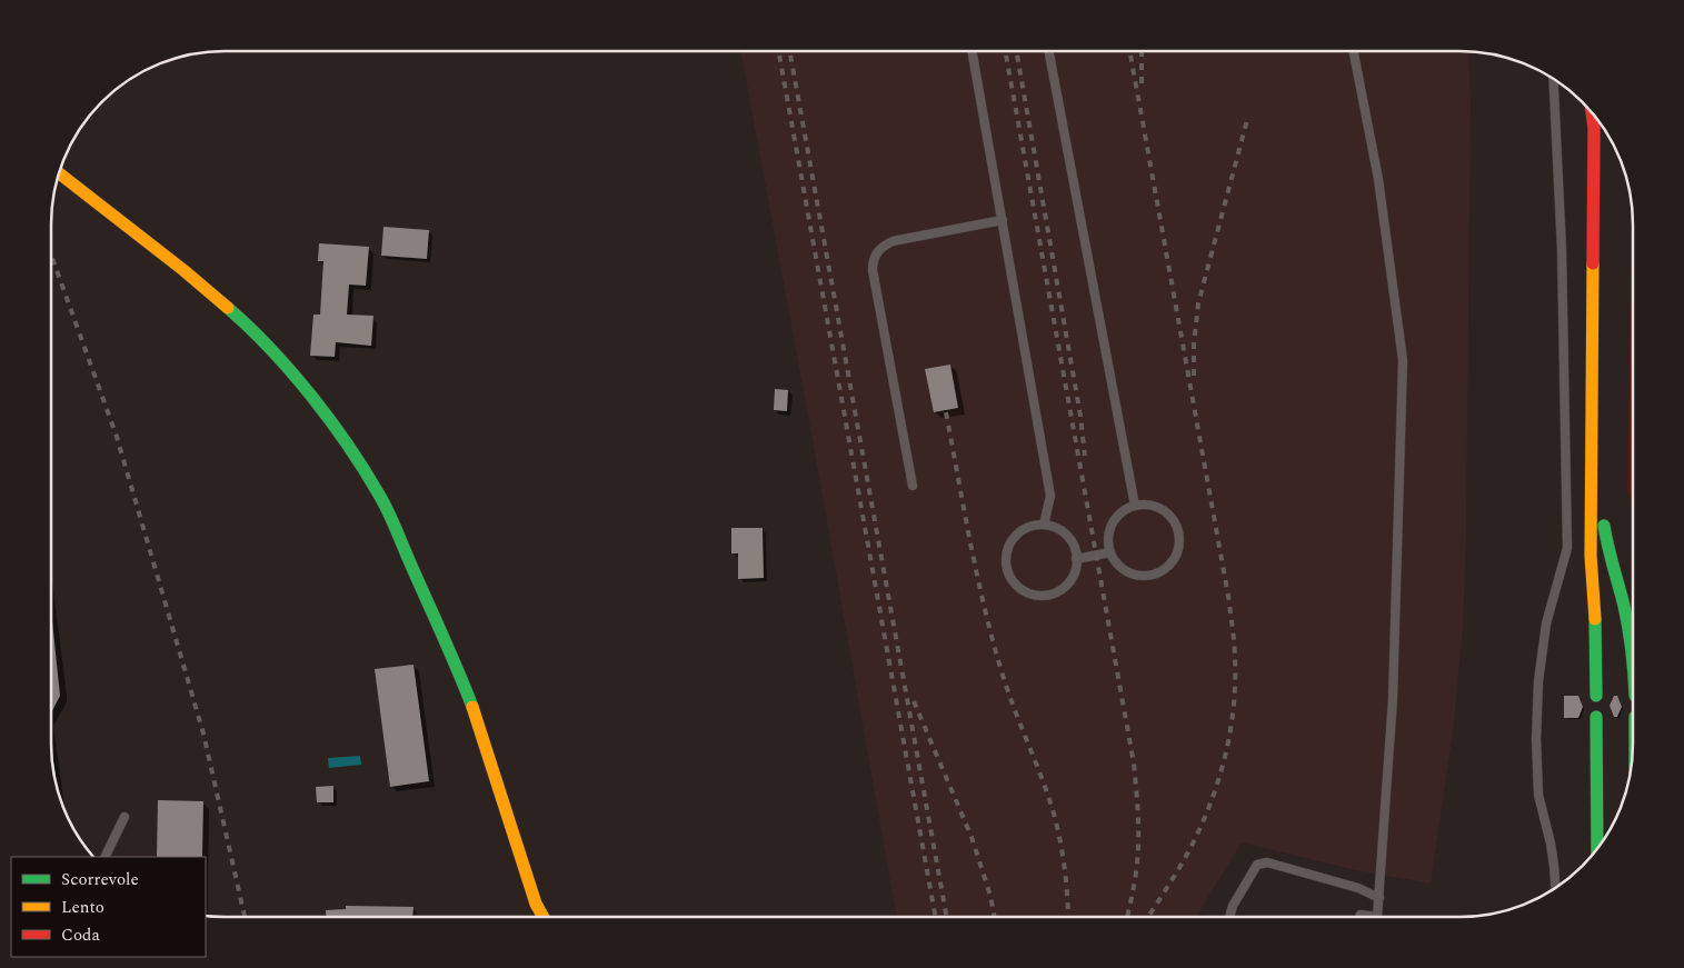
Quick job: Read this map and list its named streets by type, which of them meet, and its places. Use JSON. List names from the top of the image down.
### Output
{
  "legend": ["Scorrevole", "Lento", "Coda"]
}
